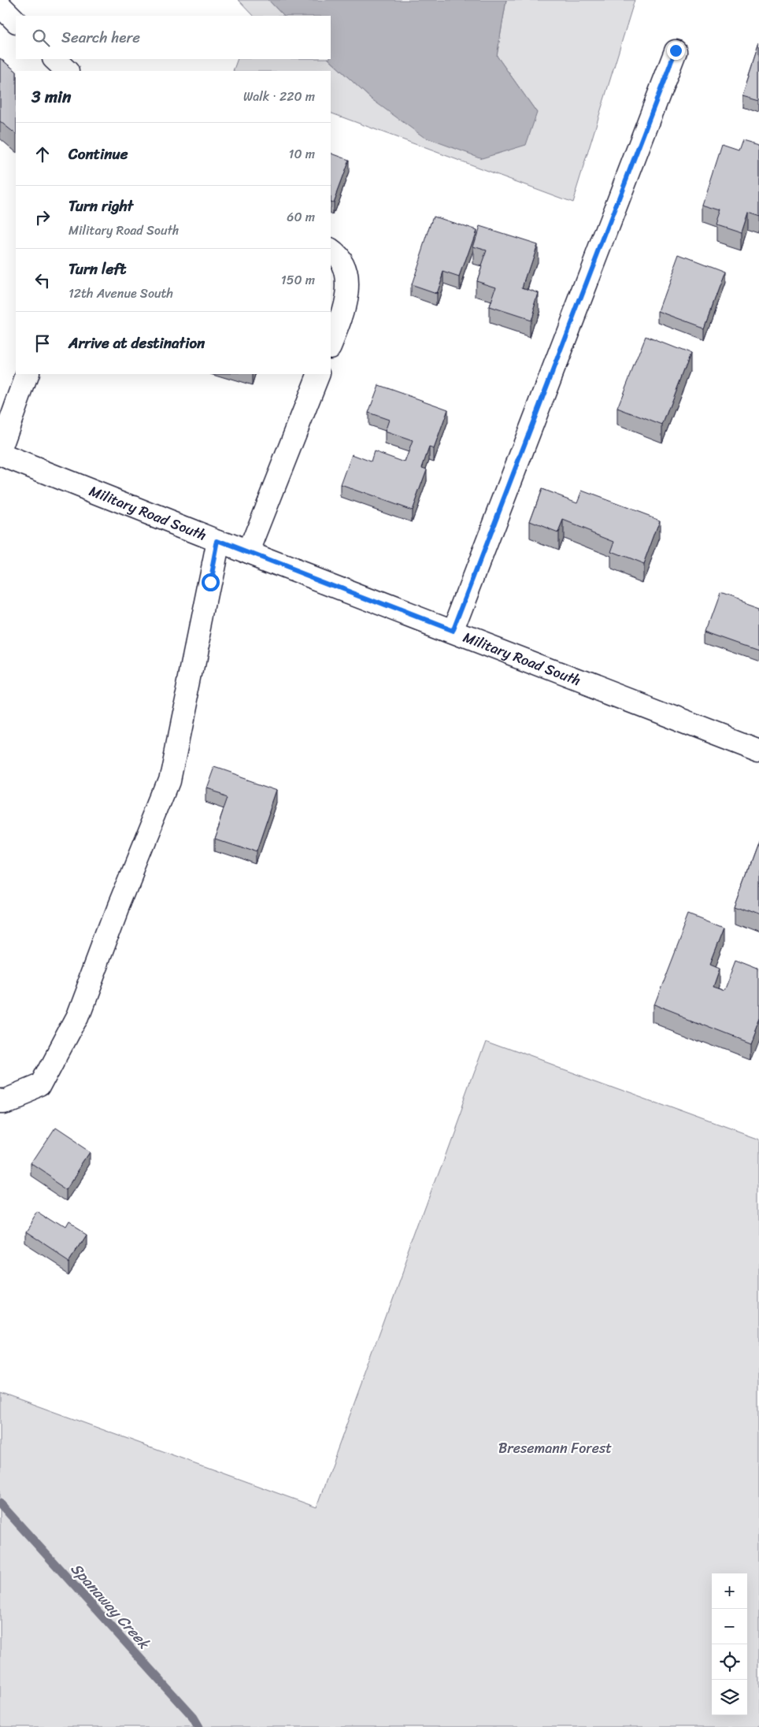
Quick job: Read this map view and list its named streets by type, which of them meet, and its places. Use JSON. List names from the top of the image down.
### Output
{
  "streets": {
    "street": ["Military Road South"]
  },
  "water": ["Spanaway Creek"],
  "parks": ["Bresemann Forest"],
  "page": {
    "search": "Search here",
    "heading": ["3 min", "Walk · 220 m"],
    "list": [
      ["Continue", "10 m"],
      ["Turn right", "Military Road South", "60 m"],
      ["Turn left", "12th Avenue South", "150 m"],
      "Arrive at destination"
    ],
    "map_buttons": ["+", "−"]
  }
}
